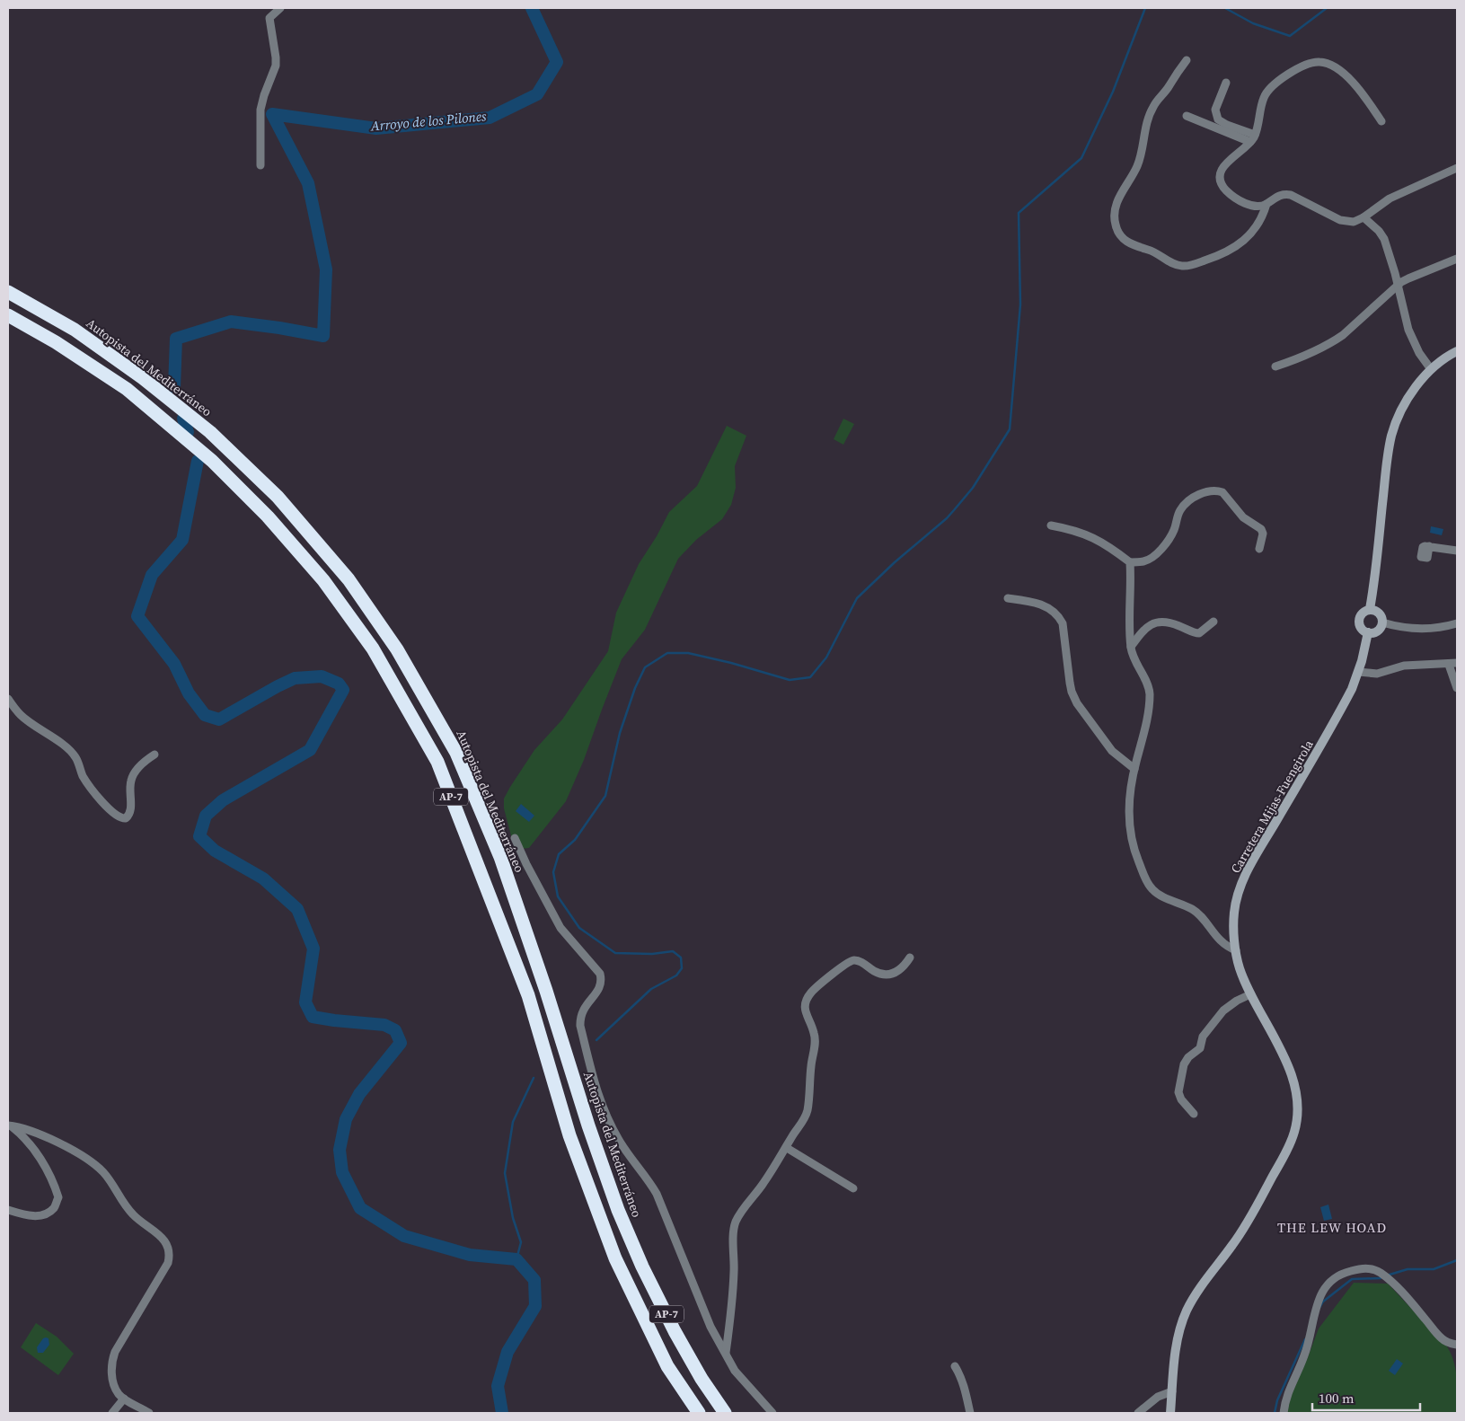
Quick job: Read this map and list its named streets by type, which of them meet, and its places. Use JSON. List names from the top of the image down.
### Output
{
  "streets": {
    "highway": ["Autopista del Mediterráneo", "AP-7"],
    "main road": ["Carretera Mijas-Fuengirola"]
  },
  "districts": ["THE LEW HOAD"],
  "water": ["Arroyo de los Pilones"],
  "scale_bar": "100 m"
}
